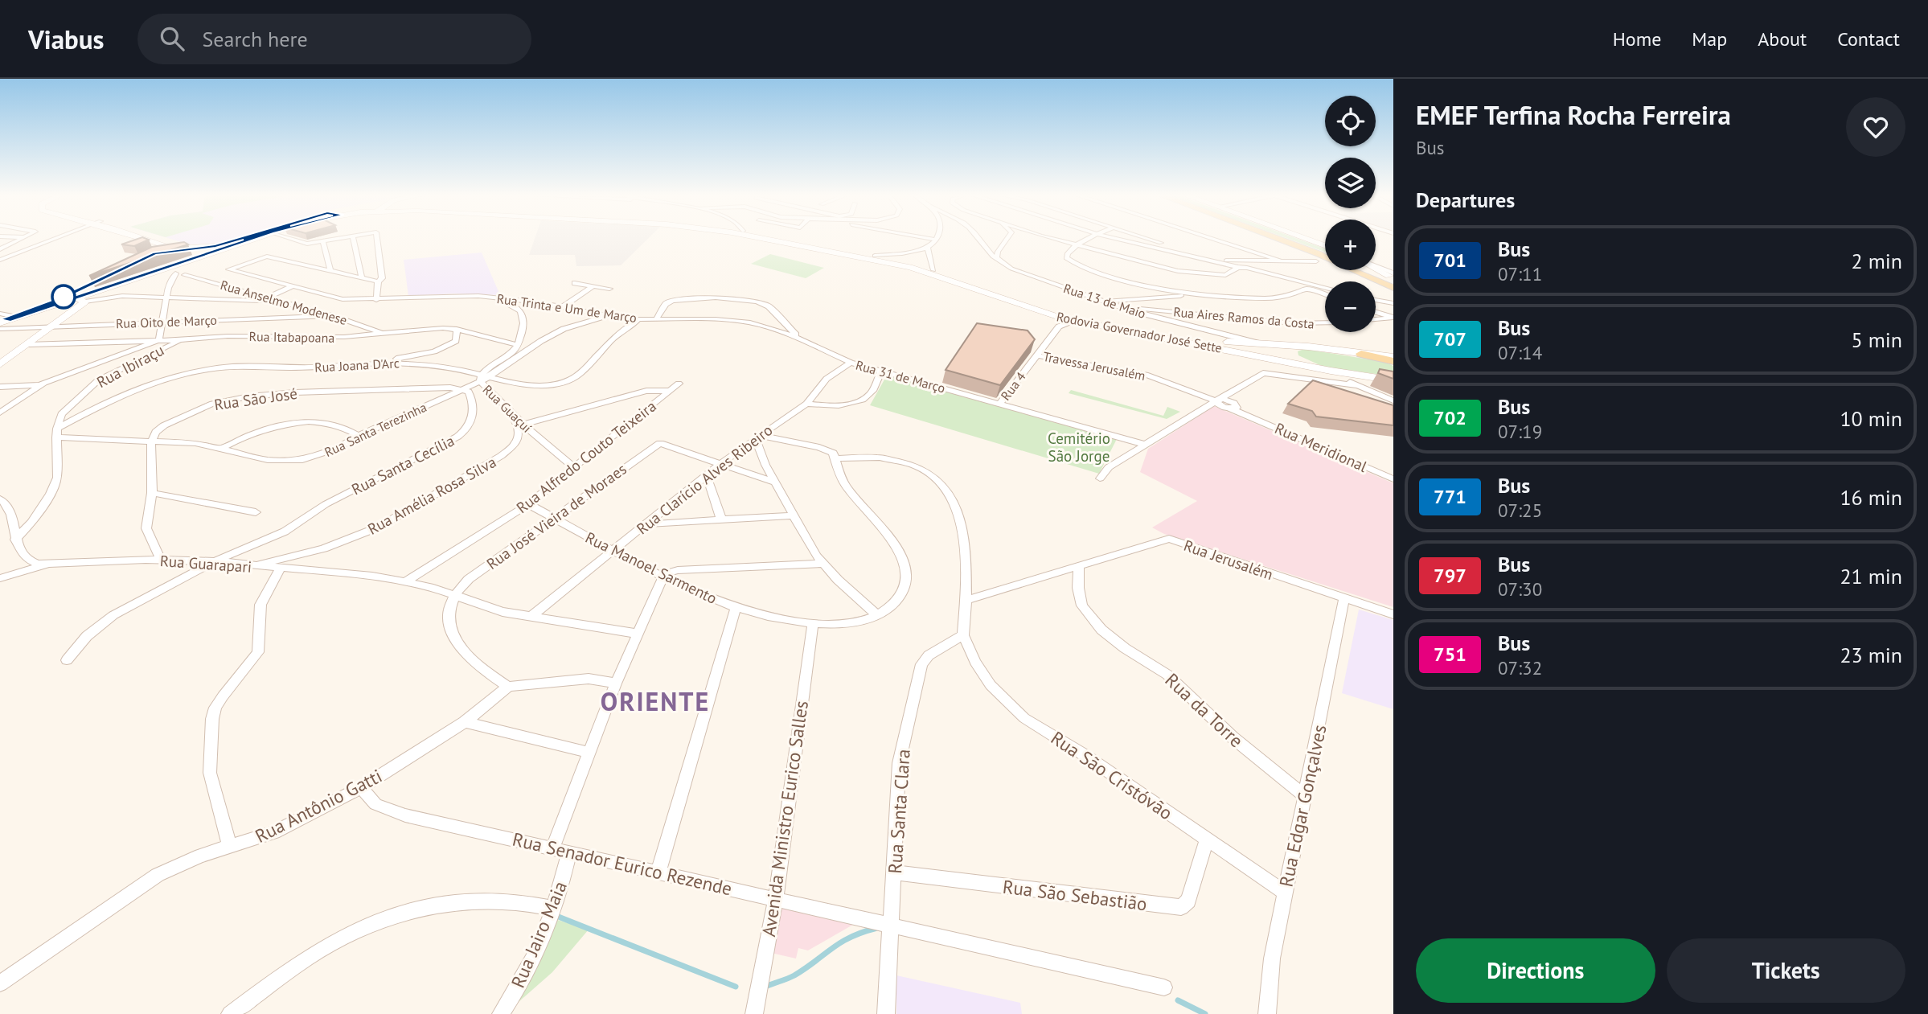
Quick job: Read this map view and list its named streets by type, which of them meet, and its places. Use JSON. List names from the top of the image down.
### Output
{
  "streets": {
    "main road": ["Rodovia Governador José Sette"],
    "street": [
      "Rua 13 de Maio",
      "Rua Anselmo Modenese",
      "Rua Trinta e Um de Março",
      "Rua Aires Ramos da Costa",
      "Rua Oito de Março",
      "Rua Itabapoana",
      "Rua Joana D'Arc",
      "Rua Ibiraçu",
      "Travessa Jerusalém",
      "Rua 31 de Março",
      "Rua 4",
      "Rua São José",
      "Rua Guaçuí",
      "Rua Santa Terezinha",
      "Rua Meridional",
      "Rua Alfredo Couto Teixeira",
      "Rua Santa Cecília",
      "Rua Clarício Alves Ribeiro",
      "Rua Amélia Rosa Silva",
      "Rua José Vieira de Moraes",
      "Rua Jerusalém",
      "Rua Guarapari",
      "Rua Manoel Sarmento",
      "Rua da Torre",
      "Rua São Cristóvão",
      "Rua Antônio Gatti",
      "Rua Edgar Gonçalves",
      "Rua Santa Clara",
      "Avenida Ministro Eurico Salles",
      "Rua Senador Eurico Rezende",
      "Rua São Sebastião",
      "Rua Jairo Maia"
    ]
  },
  "crossings": [
    ["Rua 13 de Maio", "Rua Aires Ramos da Costa"],
    ["Rua 13 de Maio", "Rodovia Governador José Sette"],
    ["Rua Anselmo Modenese", "Rua Oito de Março"],
    ["Rua Anselmo Modenese", "Rua Itabapoana"],
    ["Rua Trinta e Um de Março", "Rua Joana D'Arc"],
    ["Rua Trinta e Um de Março", "Rua 31 de Março"],
    ["Rua Trinta e Um de Março", "Rua Santa Terezinha"],
    ["Rodovia Governador José Sette", "Rua 4"],
    ["Rua Itabapoana", "Rua Ibiraçu"],
    ["Rua Itabapoana", "Rua Guaçuí"],
    ["Rua Joana D'Arc", "Rua Ibiraçu"],
    ["Rua Joana D'Arc", "Rua Guaçuí"],
    ["Rua Joana D'Arc", "Rua Santa Terezinha"],
    ["Rua Ibiraçu", "Rua Santa Terezinha"],
    ["Travessa Jerusalém", "Rua 4"],
    ["Travessa Jerusalém", "Rua Meridional"],
    ["Rua 31 de Março", "Rua 4"],
    ["Rua 31 de Março", "Rua Clarício Alves Ribeiro"],
    ["Rua São José", "Rua Santa Terezinha"],
    ["Rua São José", "Rua Santa Cecília"],
    ["Rua Guaçuí", "Rua Santa Terezinha"],
    ["Rua Guaçuí", "Rua Alfredo Couto Teixeira"],
    ["Rua Guaçuí", "Rua Amélia Rosa Silva"],
    ["Rua Santa Terezinha", "Rua Santa Cecília"],
    ["Rua Alfredo Couto Teixeira", "Rua Guarapari"],
    ["Rua Alfredo Couto Teixeira", "Rua Manoel Sarmento"],
    ["Rua Santa Cecília", "Rua Guarapari"],
    ["Rua Clarício Alves Ribeiro", "Rua José Vieira de Moraes"],
    ["Rua Clarício Alves Ribeiro", "Rua Guarapari"],
    ["Rua Clarício Alves Ribeiro", "Rua Manoel Sarmento"],
    ["Rua Amélia Rosa Silva", "Rua Guarapari"],
    ["Rua José Vieira de Moraes", "Rua Guarapari"],
    ["Rua José Vieira de Moraes", "Rua Manoel Sarmento"],
    ["Rua Jerusalém", "Rua da Torre"],
    ["Rua Jerusalém", "Rua Edgar Gonçalves"],
    ["Rua Manoel Sarmento", "Avenida Ministro Eurico Salles"],
    ["Rua da Torre", "Rua Edgar Gonçalves"],
    ["Rua São Cristóvão", "Rua Edgar Gonçalves"],
    ["Rua São Cristóvão", "Rua Santa Clara"],
    ["Rua São Cristóvão", "Rua São Sebastião"],
    ["Rua Antônio Gatti", "Rua Senador Eurico Rezende"],
    ["Rua Santa Clara", "Rua Senador Eurico Rezende"],
    ["Rua Santa Clara", "Rua São Sebastião"],
    ["Avenida Ministro Eurico Salles", "Rua Senador Eurico Rezende"],
    ["Rua Senador Eurico Rezende", "Rua Jairo Maia"]
  ],
  "districts": ["ORIENTE"],
  "parks": ["Cemitério São Jorge"],
  "lines": ["bus line 701"],
  "page": {
    "header": "Viabus",
    "search": "Search here",
    "nav": [
      "Home",
      "Map",
      "About",
      "Contact"
    ],
    "heading": [
      ["EMEF Terfina Rocha Ferreira", "Bus"],
      "Departures"
    ],
    "map_buttons": ["+", "−"],
    "list": [
      {
        "mark": "701",
        "name": "Bus",
        "note": "07:11",
        "value": "2 min"
      },
      {
        "mark": "707",
        "name": "Bus",
        "note": "07:14",
        "value": "5 min"
      },
      {
        "mark": "702",
        "name": "Bus",
        "note": "07:19",
        "value": "10 min"
      },
      {
        "mark": "771",
        "name": "Bus",
        "note": "07:25",
        "value": "16 min"
      },
      {
        "mark": "797",
        "name": "Bus",
        "note": "07:30",
        "value": "21 min"
      },
      {
        "mark": "751",
        "name": "Bus",
        "note": "07:32",
        "value": "23 min"
      }
    ],
    "buttons": ["Directions", "Tickets"]
  }
}
